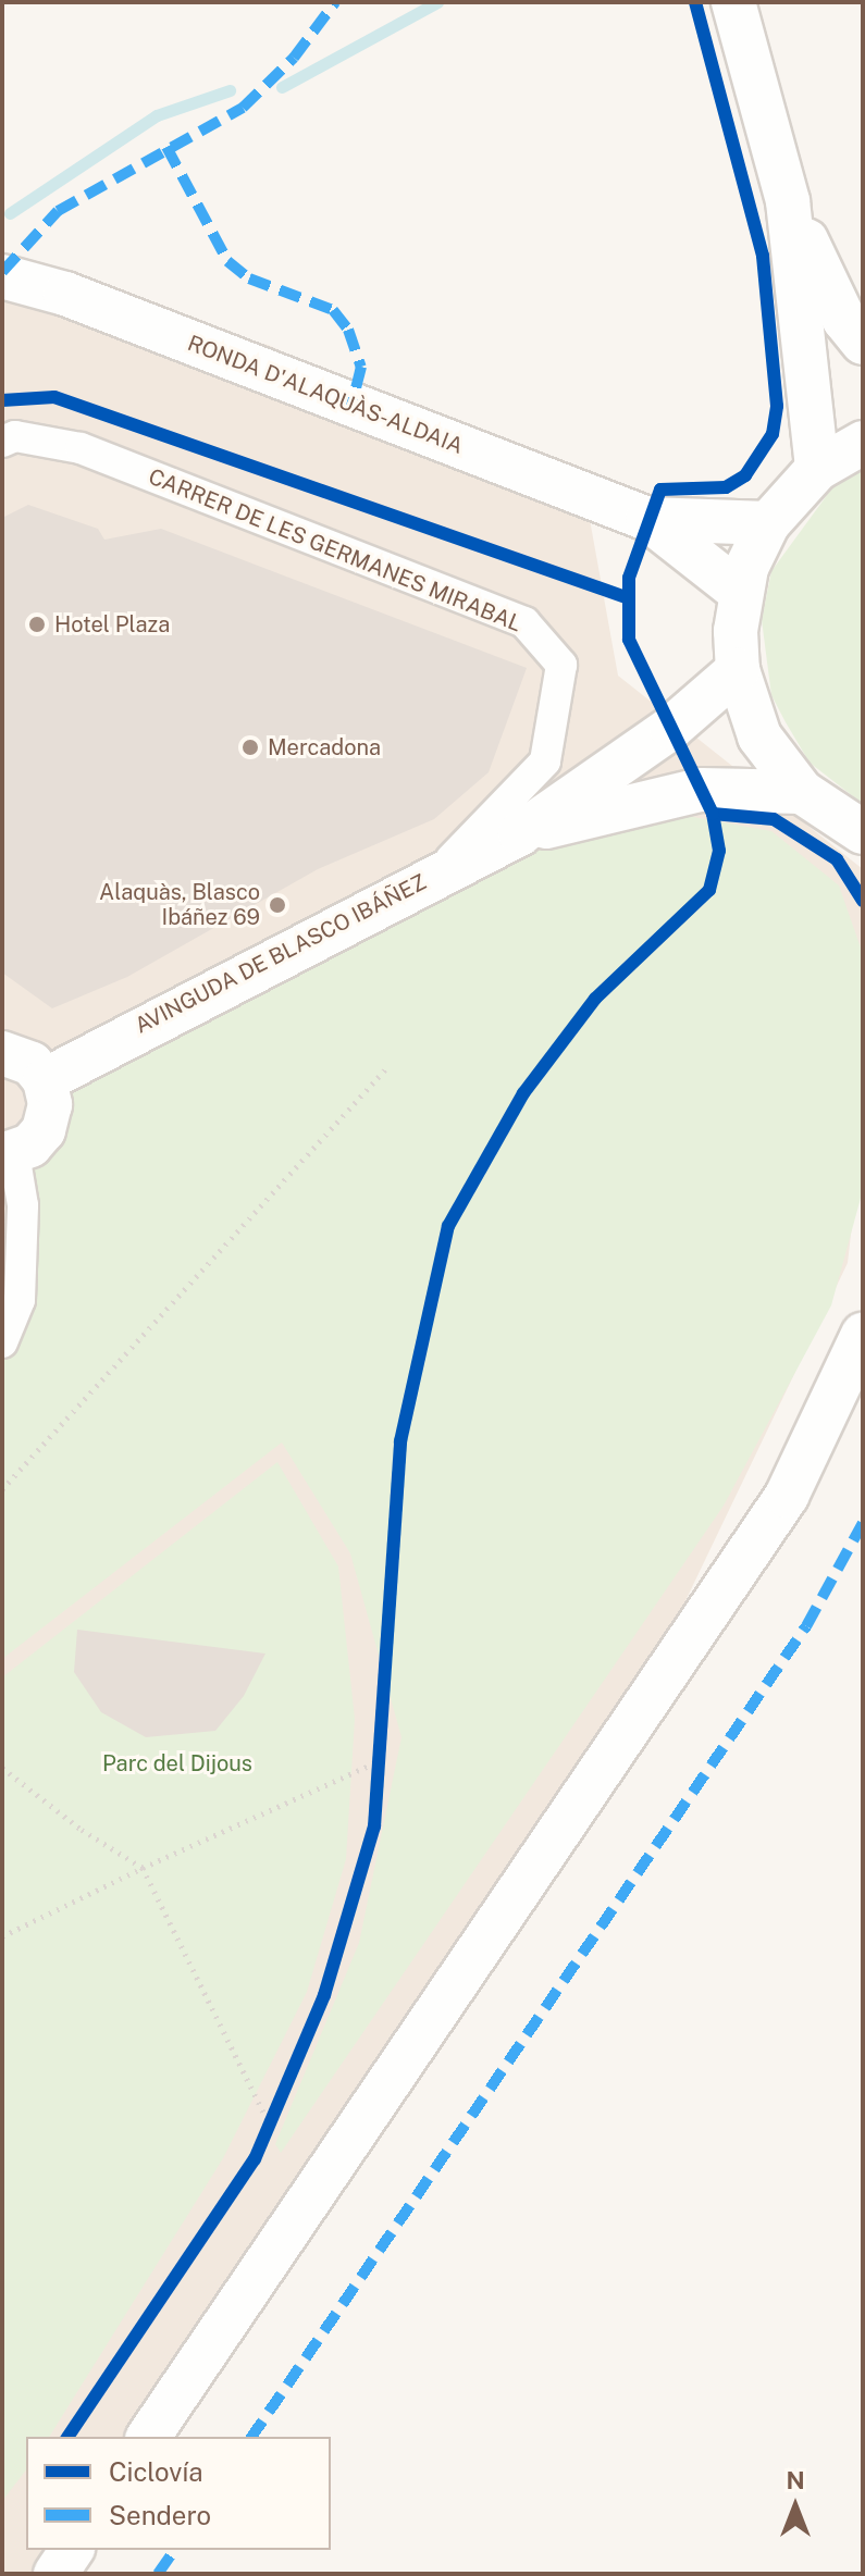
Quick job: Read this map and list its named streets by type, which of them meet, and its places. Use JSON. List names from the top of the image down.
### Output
{
  "streets": {
    "main road": ["RONDA D'ALAQUÀS-ALDAIA", "AVINGUDA DE BLASCO IBÁÑEZ"],
    "street": ["CARRER DE LES GERMANES MIRABAL"]
  },
  "crossings": [
    ["CARRER DE LES GERMANES MIRABAL", "AVINGUDA DE BLASCO IBÁÑEZ"]
  ],
  "parks": ["Parc del Dijous"],
  "places": ["Hotel Plaza", "Mercadona", "Alaquàs, Blasco Ibáñez 69"],
  "legend": ["Ciclovía", "Sendero"],
  "north": "top"
}
